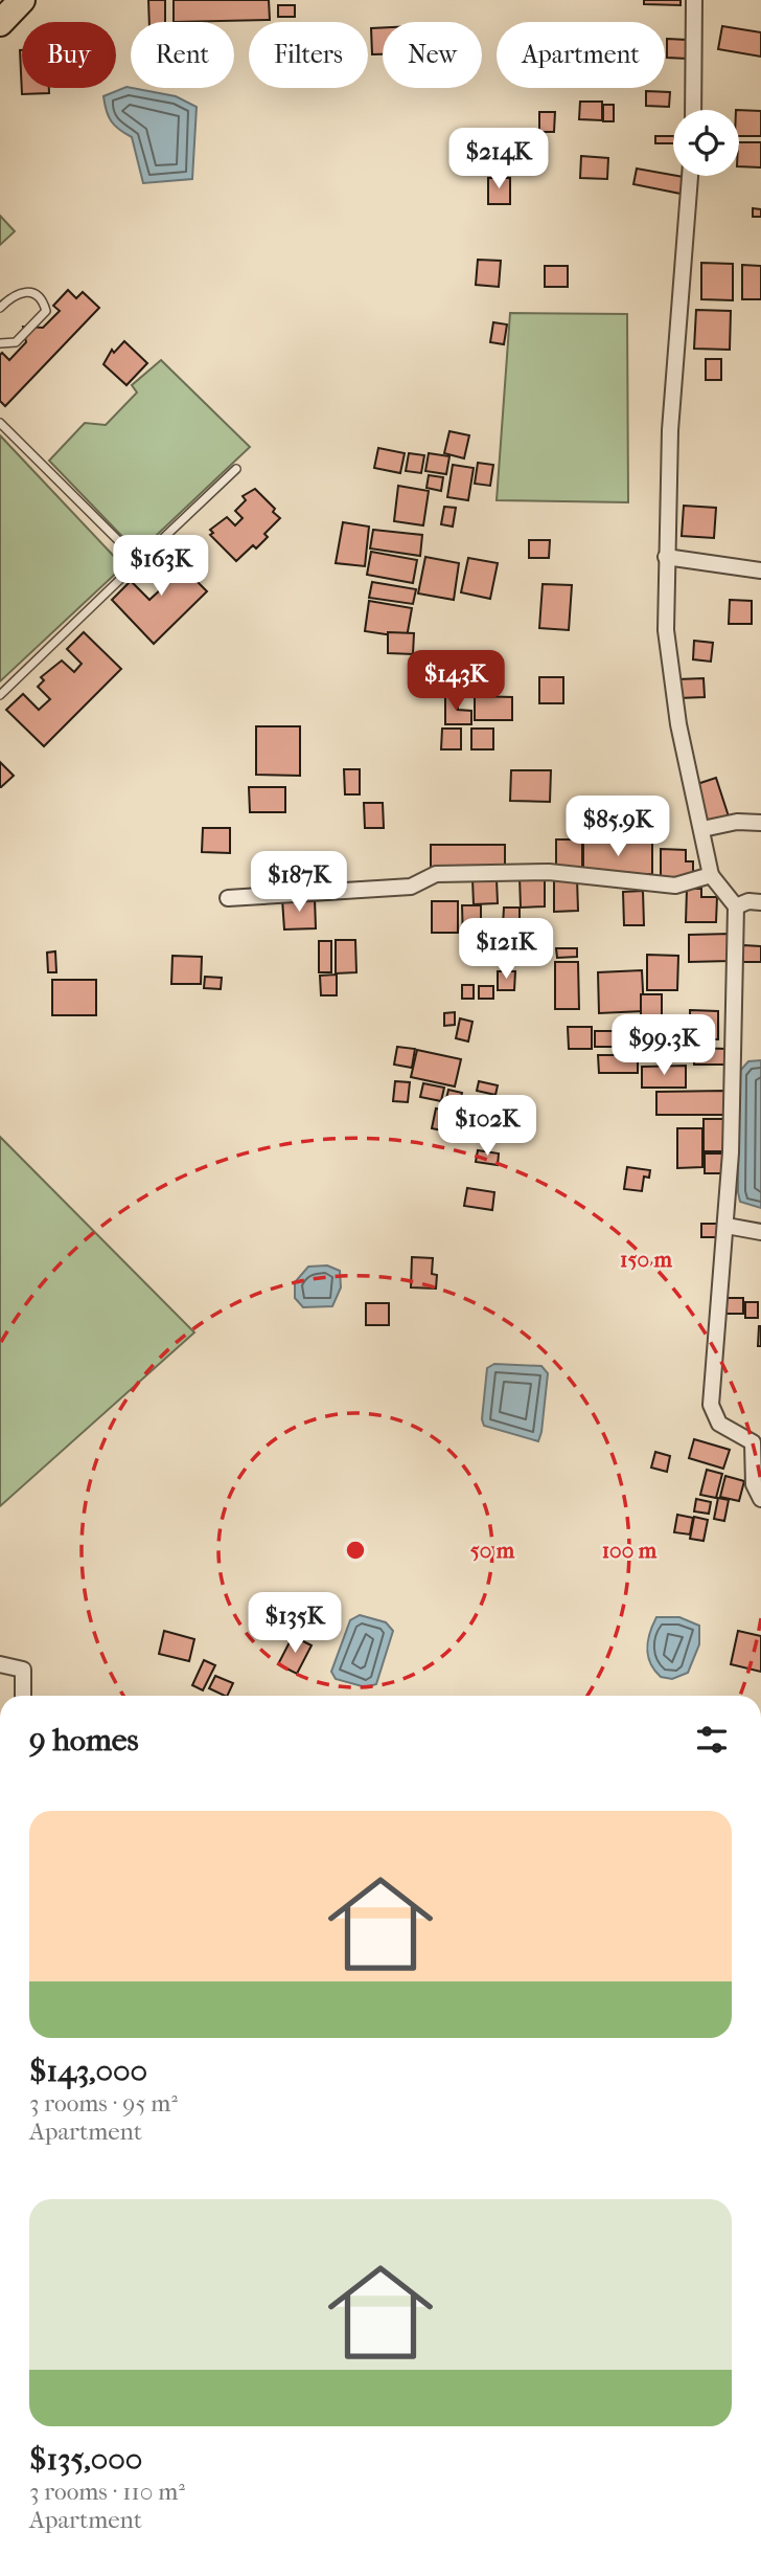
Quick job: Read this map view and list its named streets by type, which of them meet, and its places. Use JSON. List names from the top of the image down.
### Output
{
  "page": {
    "chip": [
      "Buy",
      "Rent",
      "Filters",
      "New",
      "Apartment"
    ],
    "price": [
      "$214K",
      "$163K",
      "$143K",
      "$85.9K",
      "$187K",
      "$121K",
      "$99.3K",
      "$102K",
      "$135K"
    ],
    "heading": "9 homes",
    "list": [
      {
        "name": "$143,000",
        "note": "3 rooms · 95 m² · Apartment"
      },
      {
        "name": "$135,000",
        "note": "3 rooms · 110 m² · Apartment"
      }
    ]
  },
  "rings": ["150 m", "50 m", "100 m"]
}
